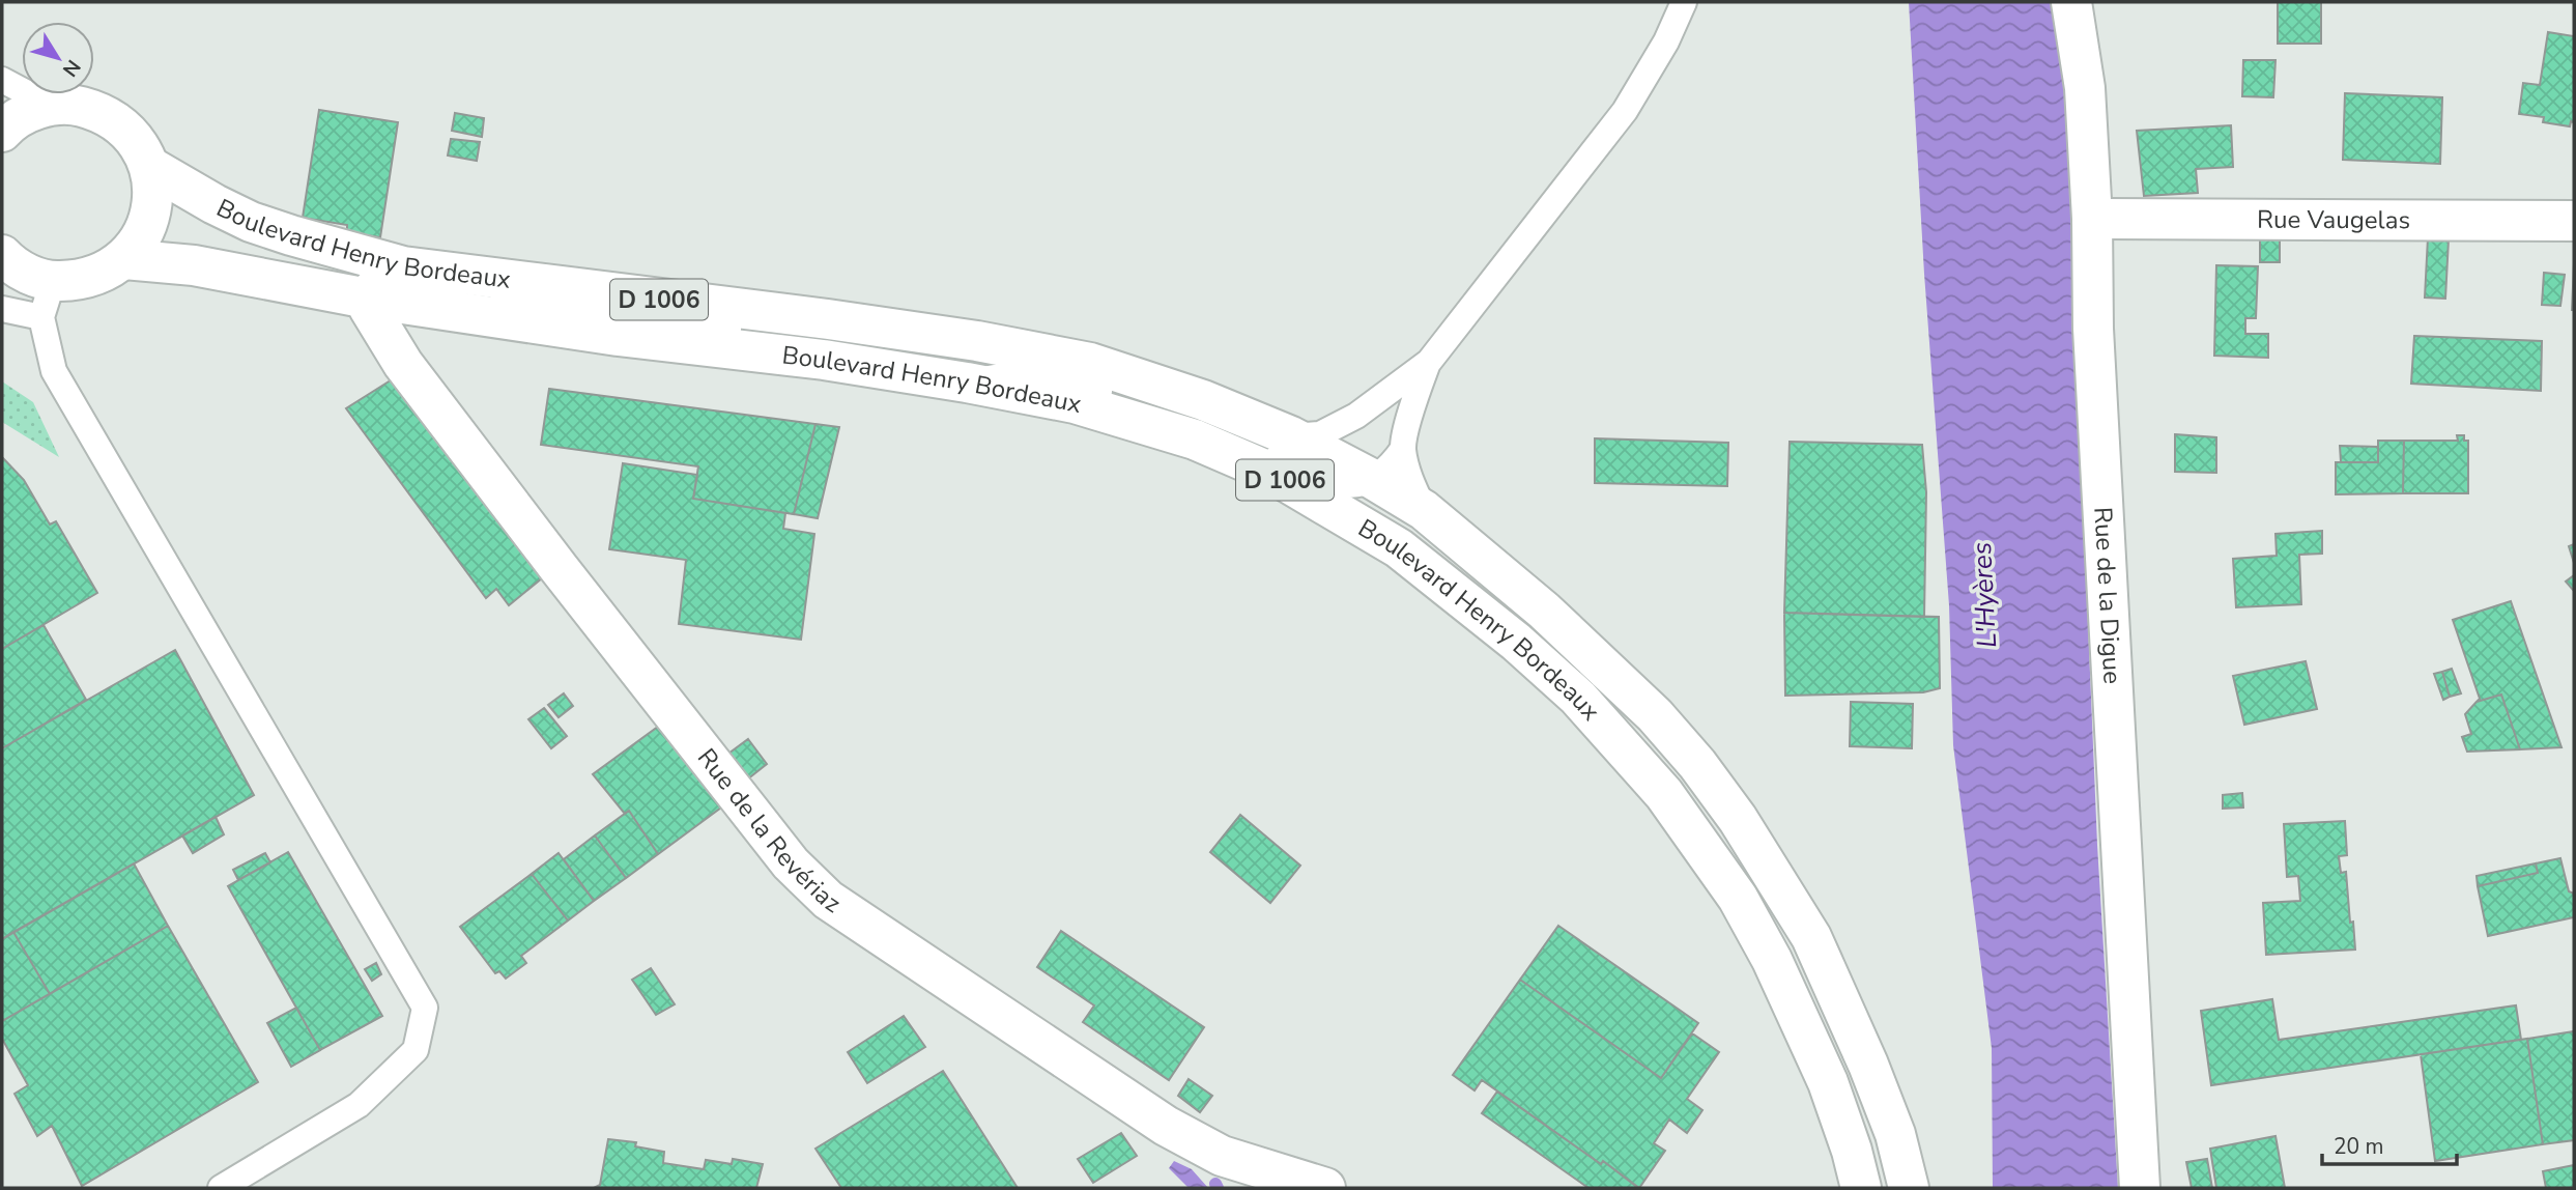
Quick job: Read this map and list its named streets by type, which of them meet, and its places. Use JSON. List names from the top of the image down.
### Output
{
  "streets": {
    "main road": [
      "Rue Vaugelas",
      "Boulevard Henry Bordeaux",
      "D 1006",
      "Rue de la Digue",
      "Rue de la Revériaz"
    ]
  },
  "crossings": [
    ["Rue Vaugelas", "Rue de la Digue"],
    ["Boulevard Henry Bordeaux", "Rue de la Revériaz"]
  ],
  "water": ["L'Hyères"],
  "scale_bar": "20 m",
  "north": "bottom right"
}
